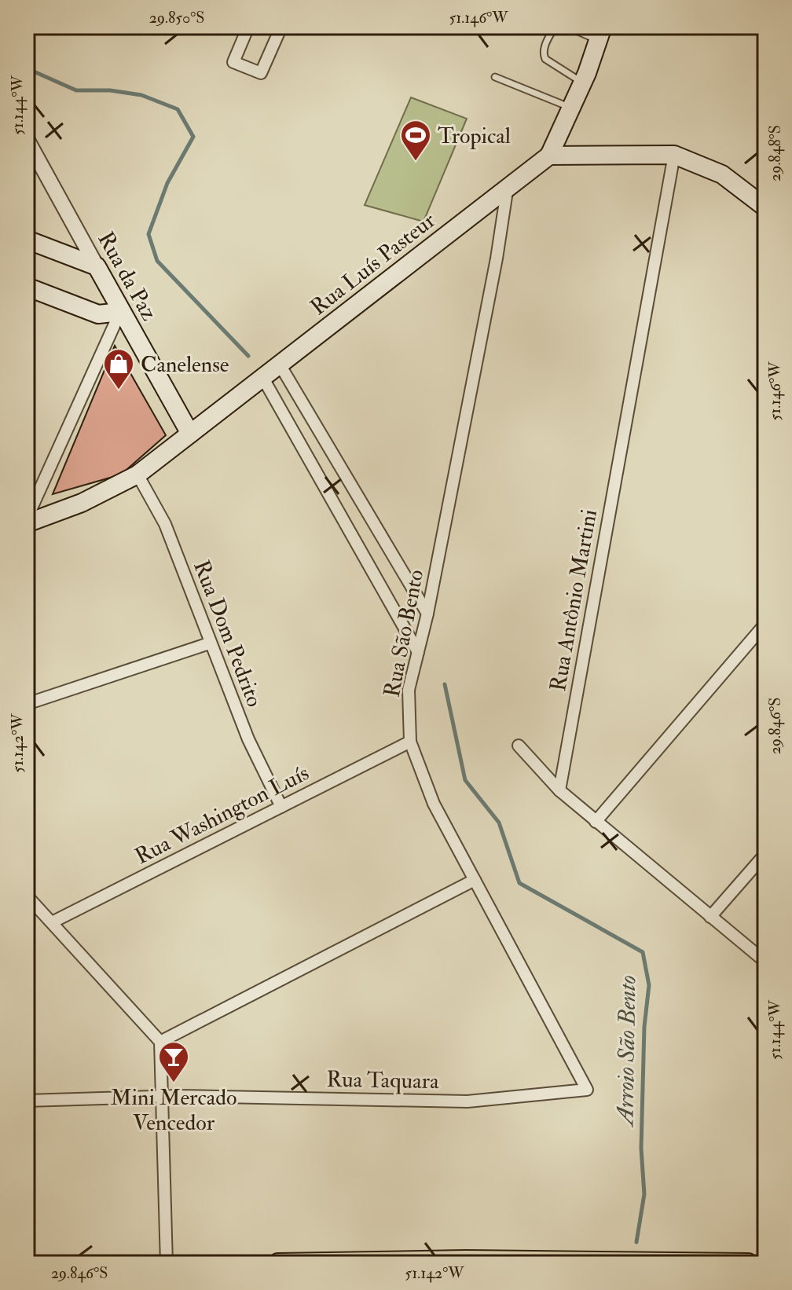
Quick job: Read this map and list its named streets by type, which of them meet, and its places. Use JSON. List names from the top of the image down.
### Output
{
  "streets": {
    "main road": ["Rua Luís Pasteur", "Rua da Paz"],
    "street": [
      "Rua Antônio Martini",
      "Rua Dom Pedrito",
      "Rua São Bento",
      "Rua Washington Luís",
      "Rua Taquara"
    ]
  },
  "crossings": [
    ["Rua Luís Pasteur", "Rua da Paz"],
    ["Rua Luís Pasteur", "Rua Dom Pedrito"],
    ["Rua Luís Pasteur", "Rua São Bento"],
    ["Rua Dom Pedrito", "Rua Washington Luís"],
    ["Rua São Bento", "Rua Washington Luís"],
    ["Rua São Bento", "Rua Taquara"]
  ],
  "water": ["Arroio São Bento"],
  "places": {
    "sports": ["Tropical"],
    "shop": ["Canelense"],
    "bar": ["Mini Mercado Vencedor"]
  },
  "coordinates": [
    "29.850°S",
    "51.146°W",
    "51.144°W",
    "29.848°S",
    "29.846°S",
    "51.142°W"
  ]
}
